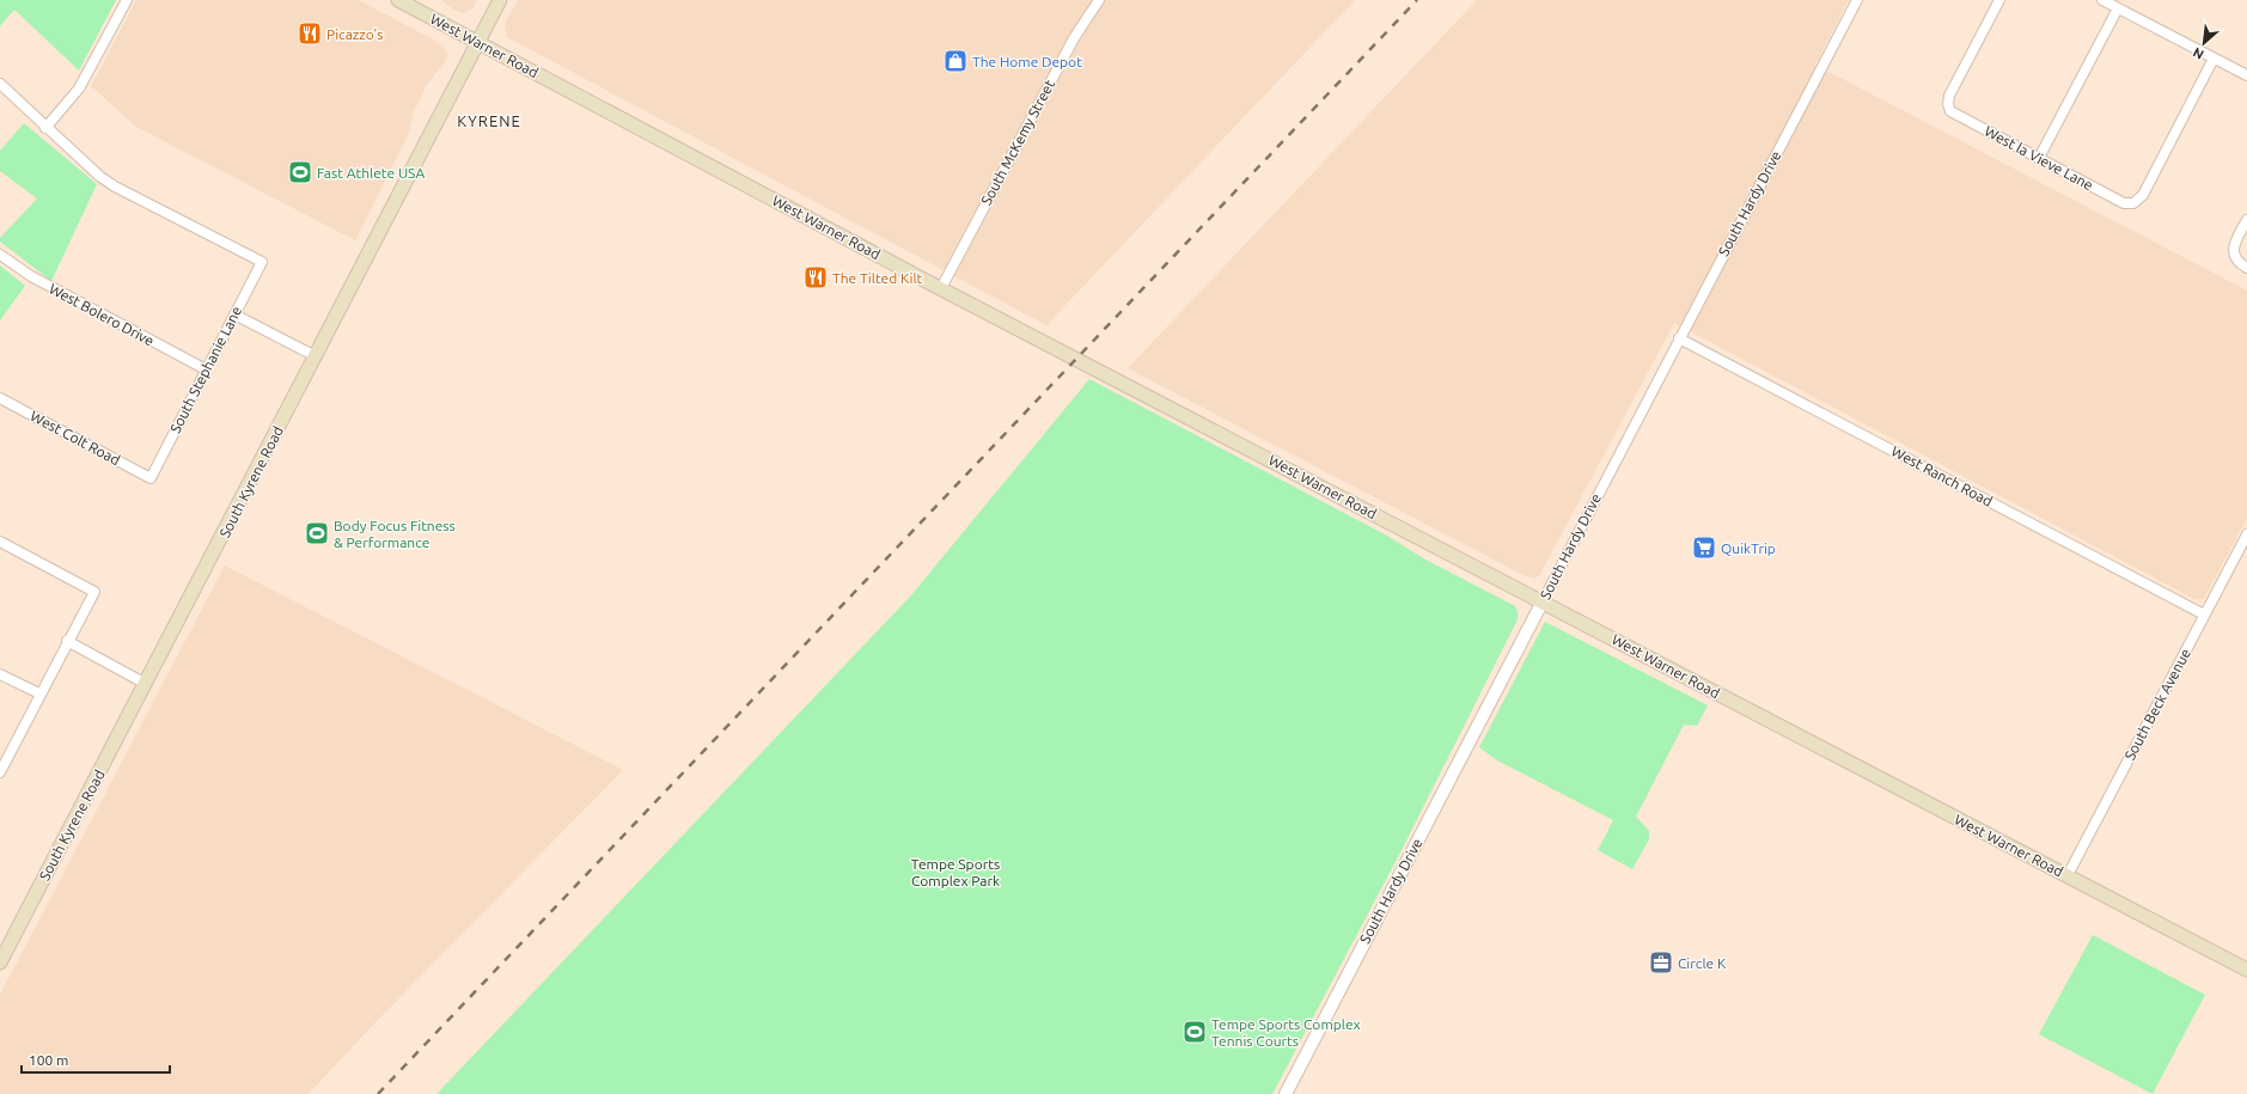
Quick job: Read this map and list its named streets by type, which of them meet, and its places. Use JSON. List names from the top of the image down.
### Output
{
  "streets": {
    "main road": ["West Warner Road", "South Kyrene Road"],
    "street": [
      "South McKemy Street",
      "West la Vieve Lane",
      "South Hardy Drive",
      "West Bolero Drive",
      "South Stephanie Lane",
      "West Colt Road",
      "West Ranch Road",
      "South Beck Avenue"
    ]
  },
  "crossings": [
    ["West Warner Road", "South McKemy Street"],
    ["West Warner Road", "South Hardy Drive"],
    ["West Warner Road", "South Kyrene Road"],
    ["West Warner Road", "South Beck Avenue"],
    ["South Hardy Drive", "West Ranch Road"],
    ["West Bolero Drive", "South Stephanie Lane"],
    ["South Stephanie Lane", "West Colt Road"],
    ["West Ranch Road", "South Beck Avenue"]
  ],
  "districts": ["KYRENE"],
  "parks": ["Tempe Sports Complex Park"],
  "places": {
    "restaurant": ["Picazzo’s", "The Tilted Kilt"],
    "shop": ["The Home Depot"],
    "sports": ["Fast Athlete USA", "Body Focus Fitness & Performance", "Tempe Sports Complex Tennis Courts"],
    "supermarket": ["QuikTrip"],
    "office": ["Circle K"]
  },
  "scale_bar": "100 m",
  "north": "bottom left"
}
